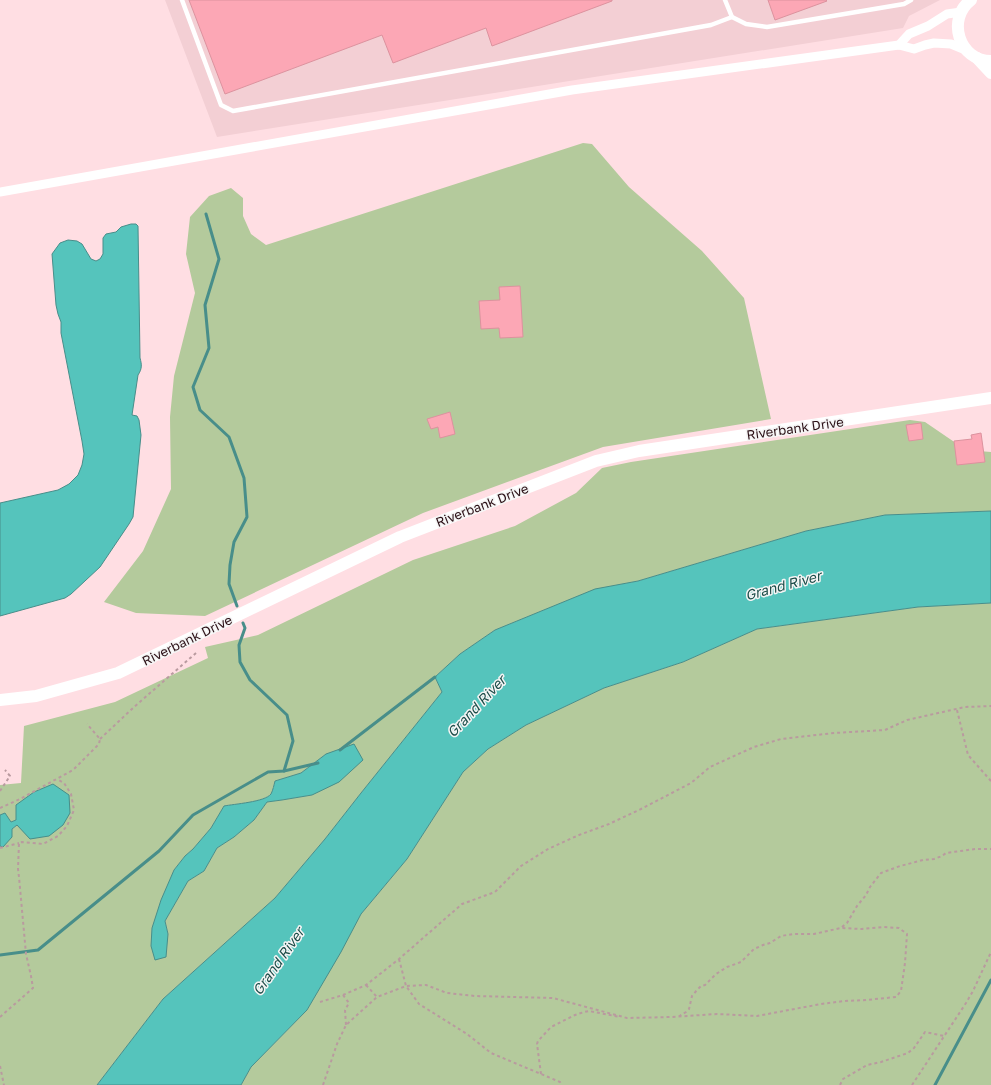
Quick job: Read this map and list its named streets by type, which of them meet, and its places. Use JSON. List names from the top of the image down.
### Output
{
  "streets": {
    "street": ["Riverbank Drive"]
  },
  "water": ["Grand River"]
}
